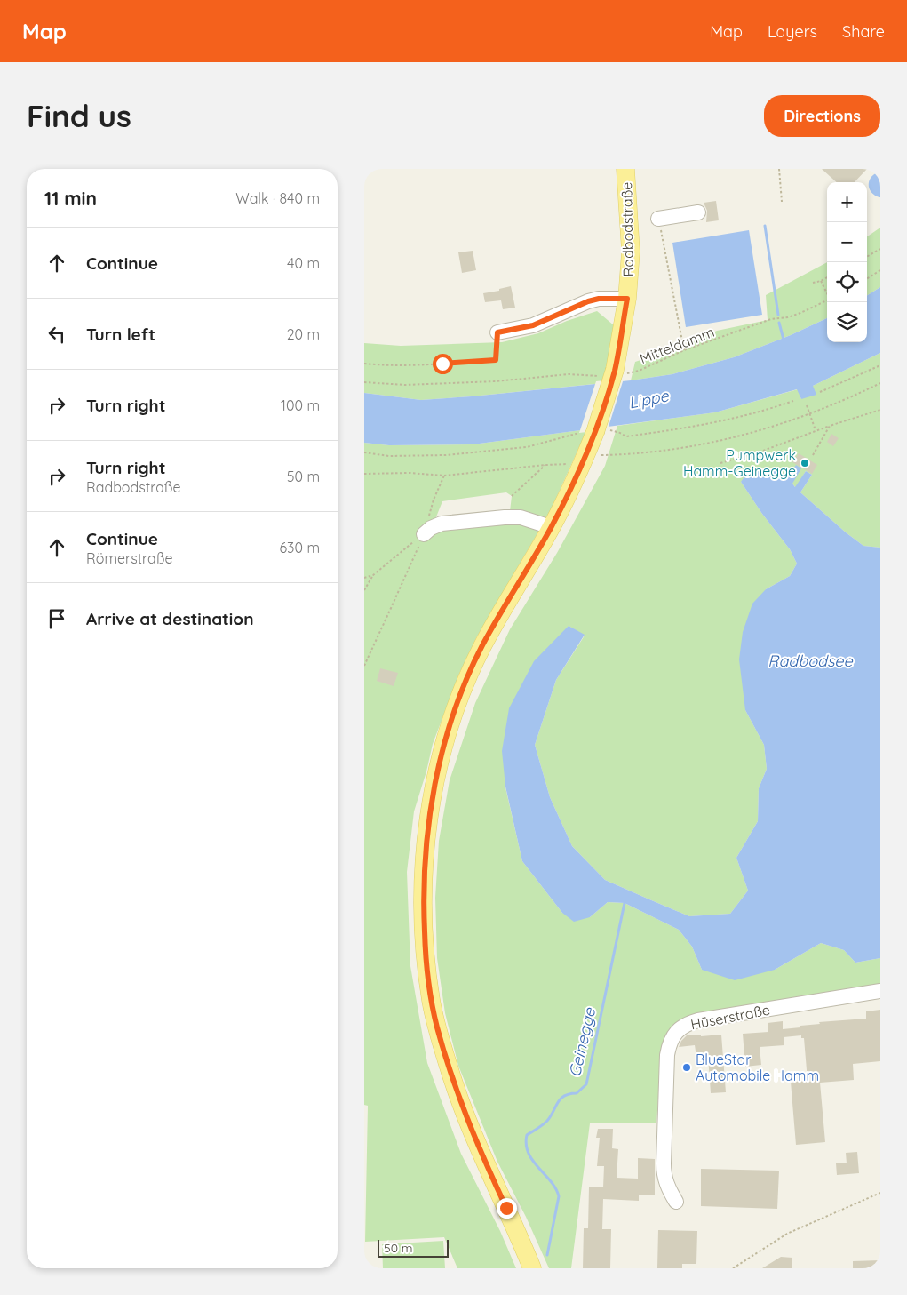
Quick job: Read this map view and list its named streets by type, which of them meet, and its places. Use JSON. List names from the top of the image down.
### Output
{
  "streets": {
    "main road": ["Radbodstraße"],
    "street": ["Hüserstraße"],
    "path": ["Mitteldamm"]
  },
  "crossings": [
    ["Radbodstraße", "Mitteldamm"]
  ],
  "water": ["Lippe", "Radbodsee", "Geinegge"],
  "places": ["Pumpwerk Hamm-Geinegge", "BlueStar Automobile Hamm"],
  "scale_bar": "50 m",
  "page": {
    "header": "Map",
    "nav": ["Map", "Layers", "Share"],
    "buttons": "Directions",
    "title": "Find us",
    "heading": ["11 min", "Walk · 840 m"],
    "map_buttons": ["+", "−"],
    "list": [
      ["Continue", "40 m"],
      ["Turn left", "20 m"],
      ["Turn right", "100 m"],
      ["Turn right", "Radbodstraße", "50 m"],
      ["Continue", "Römerstraße", "630 m"],
      "Arrive at destination"
    ],
    "scale": "50 m"
  }
}
